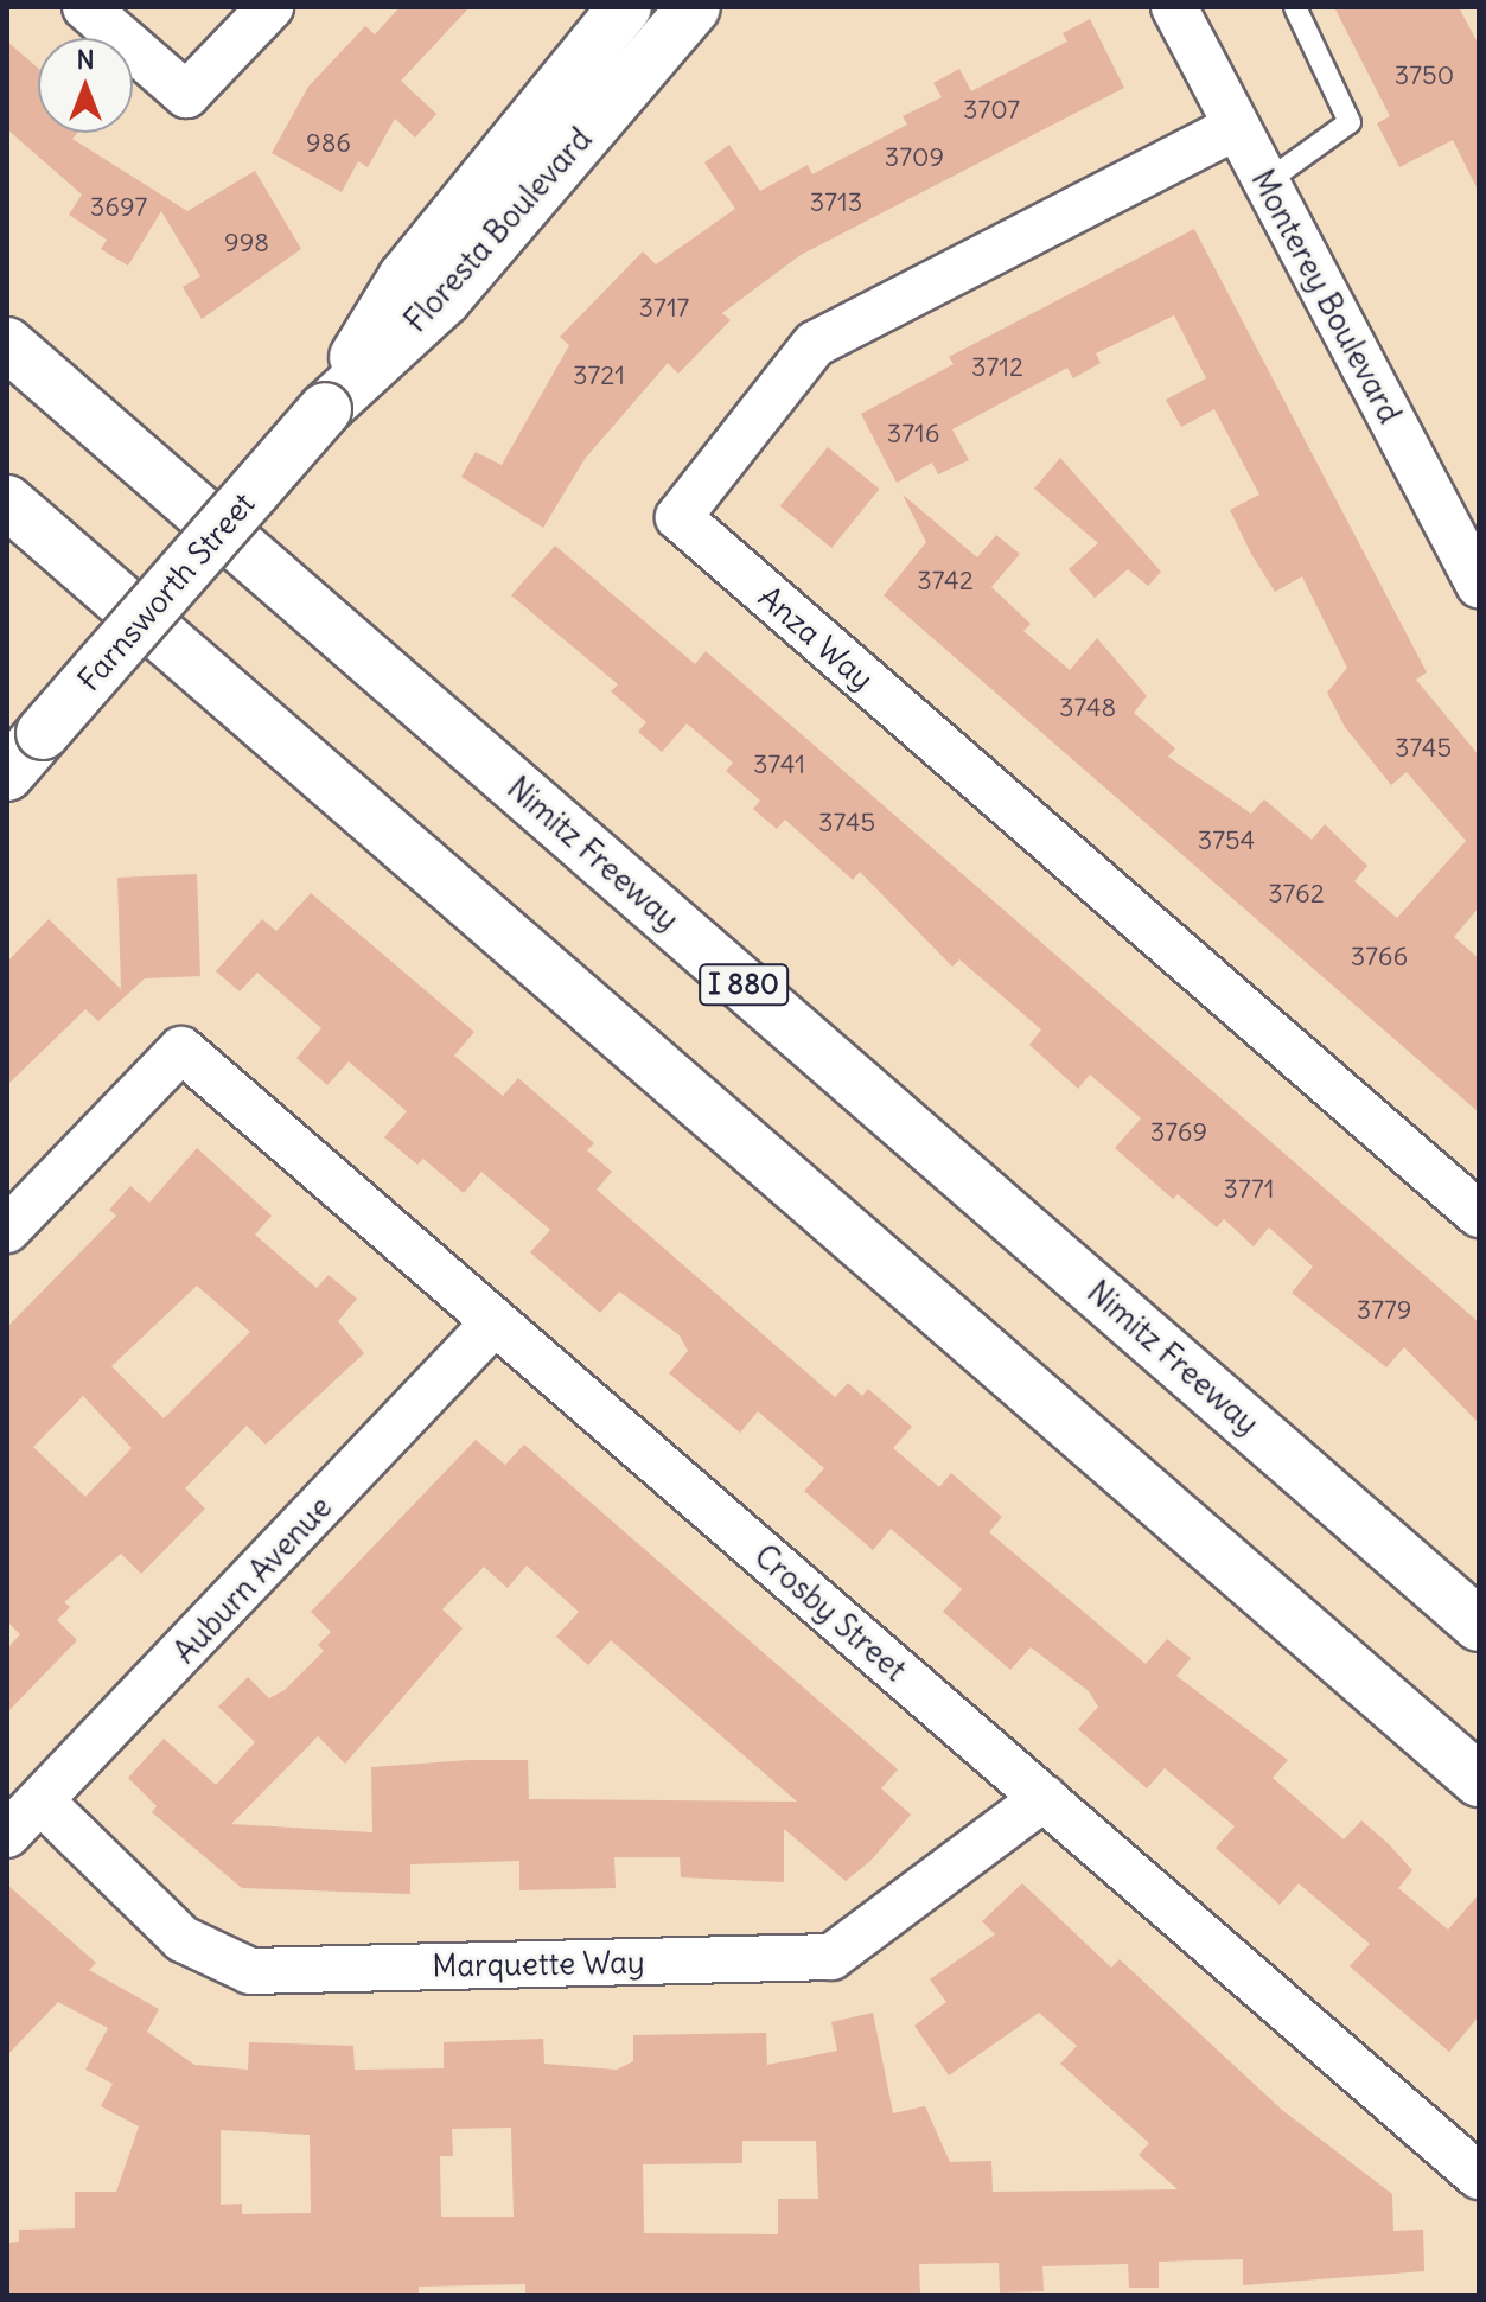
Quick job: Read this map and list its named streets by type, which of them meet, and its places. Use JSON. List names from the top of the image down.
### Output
{
  "streets": {
    "main road": [
      "Floresta Boulevard",
      "Farnsworth Street",
      "Nimitz Freeway",
      "I 880"
    ],
    "street": [
      "Monterey Boulevard",
      "Anza Way",
      "Auburn Avenue",
      "Crosby Street",
      "Marquette Way"
    ]
  },
  "crossings": [
    ["Floresta Boulevard", "Farnsworth Street"],
    ["Monterey Boulevard", "Anza Way"],
    ["Auburn Avenue", "Crosby Street"],
    ["Auburn Avenue", "Marquette Way"],
    ["Crosby Street", "Marquette Way"]
  ],
  "house_numbers": [
    "3750",
    "3707",
    "986",
    "3709",
    "3713",
    "3697",
    "998",
    "3717",
    "3712",
    "3721",
    "3716",
    "3742",
    "3748",
    "3745",
    "3741",
    "3745",
    "3754",
    "3762",
    "3766",
    "3769",
    "3771",
    "3779"
  ],
  "north": "top"
}
